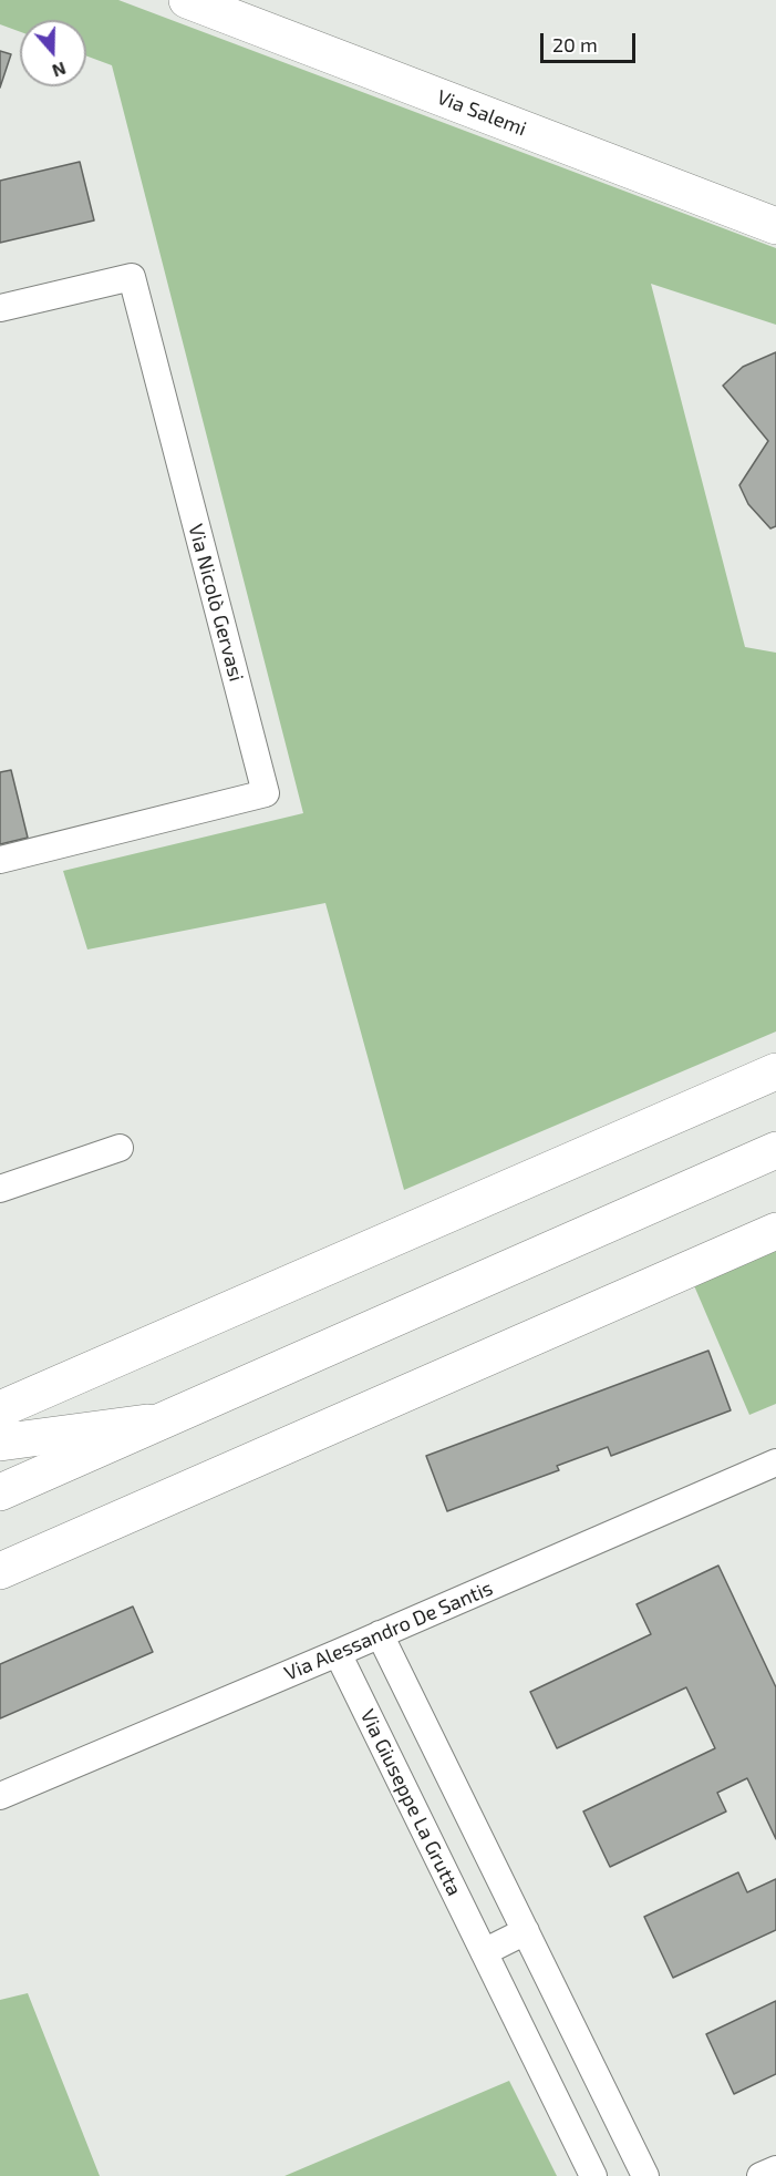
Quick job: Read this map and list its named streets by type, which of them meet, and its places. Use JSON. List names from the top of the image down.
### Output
{
  "streets": {
    "street": [
      "Via Salemi",
      "Via Nicolò Gervasi",
      "Via Alessandro De Santis",
      "Via Giuseppe La Grutta"
    ]
  },
  "crossings": [
    ["Via Alessandro De Santis", "Via Giuseppe La Grutta"]
  ],
  "scale_bar": "20 m",
  "north": "bottom"
}
